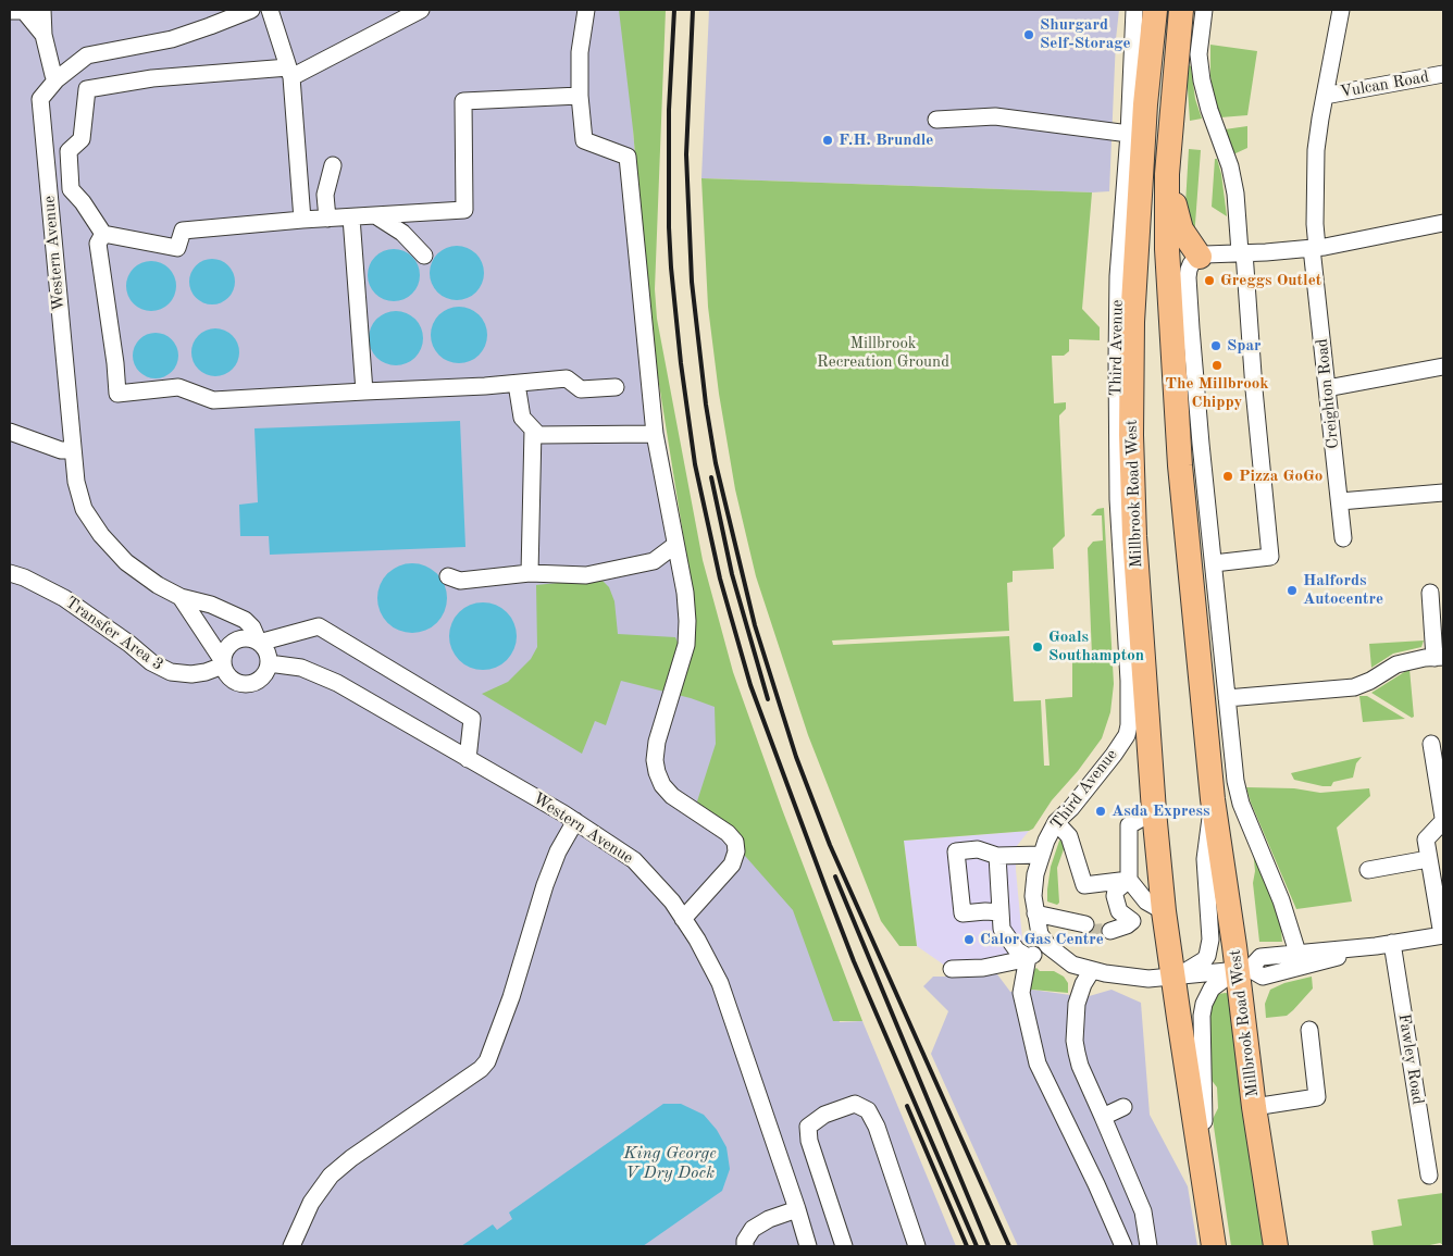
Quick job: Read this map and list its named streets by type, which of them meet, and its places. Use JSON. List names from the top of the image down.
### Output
{
  "streets": {
    "highway": ["Millbrook Road West"],
    "street": [
      "Vulcan Road",
      "Western Avenue",
      "Third Avenue",
      "Creighton Road",
      "Transfer Area 3",
      "Fawley Road"
    ]
  },
  "crossings": [
    ["Vulcan Road", "Creighton Road"],
    ["Western Avenue", "Transfer Area 3"],
    ["Third Avenue", "Millbrook Road West"]
  ],
  "water": ["King George V Dry Dock"],
  "parks": ["Millbrook Recreation Ground"],
  "places": [
    "Shurgard Self-Storage",
    "F.H. Brundle",
    "Greggs Outlet",
    "Spar",
    "The Millbrook Chippy",
    "Pizza GoGo",
    "Halfords Autocentre",
    "Goals Southampton",
    "Asda Express",
    "Calor Gas Centre"
  ]
}
